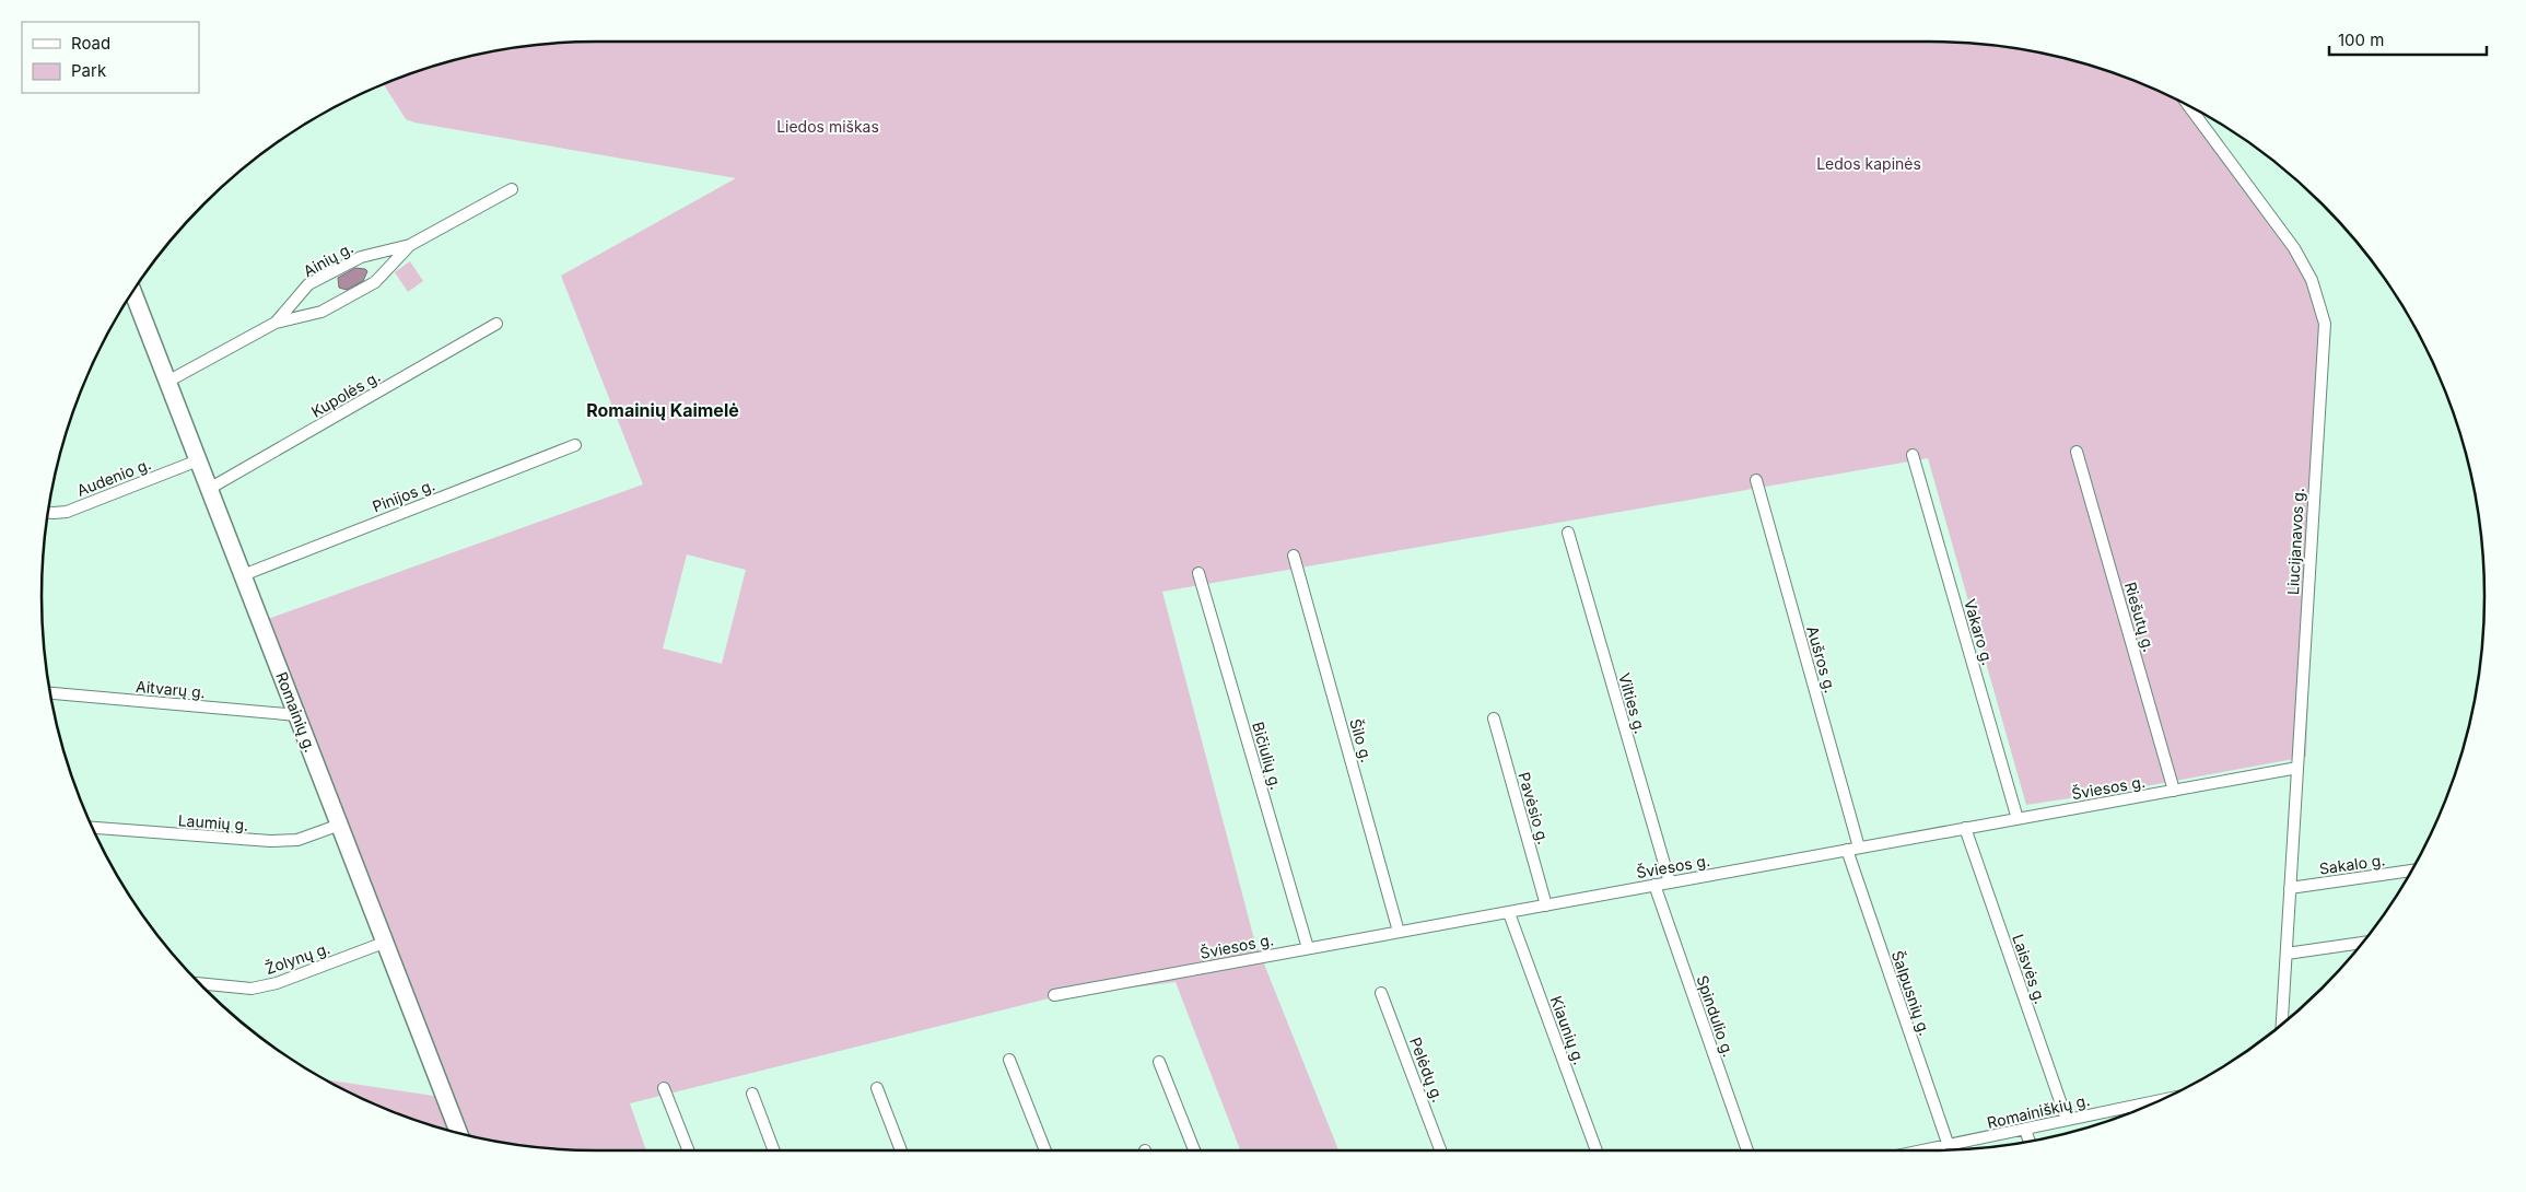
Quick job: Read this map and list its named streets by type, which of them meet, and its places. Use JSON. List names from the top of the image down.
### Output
{
  "streets": {
    "main road": ["Romainių g."],
    "street": [
      "Ainių g.",
      "Kupolės g.",
      "Audenio g.",
      "Pinijos g.",
      "Liucijanavos g.",
      "Riešutų g.",
      "Vakaro g.",
      "Aušros g.",
      "Aitvarų g.",
      "Vilties g.",
      "Šilo g.",
      "Bičiulių g.",
      "Šviesos g.",
      "Pavėsio g.",
      "Laumių g.",
      "Sakalo g.",
      "Žolynų g.",
      "Laisvės g.",
      "Šalpusnių g.",
      "Spindulio g.",
      "Kiaunių g.",
      "Pelėdų g.",
      "Romainiškių g."
    ]
  },
  "crossings": [
    ["Ainių g.", "Romainių g."],
    ["Kupolės g.", "Romainių g."],
    ["Audenio g.", "Romainių g."],
    ["Pinijos g.", "Romainių g."],
    ["Liucijanavos g.", "Šviesos g."],
    ["Liucijanavos g.", "Sakalo g."],
    ["Riešutų g.", "Šviesos g."],
    ["Vakaro g.", "Šviesos g."],
    ["Aušros g.", "Šviesos g."],
    ["Aitvarų g.", "Romainių g."],
    ["Vilties g.", "Šviesos g."],
    ["Romainių g.", "Laumių g."],
    ["Romainių g.", "Žolynų g."],
    ["Šilo g.", "Šviesos g."],
    ["Bičiulių g.", "Šviesos g."],
    ["Šviesos g.", "Pavėsio g."],
    ["Šviesos g.", "Laisvės g."],
    ["Šviesos g.", "Šalpusnių g."],
    ["Šviesos g.", "Spindulio g."],
    ["Šviesos g.", "Kiaunių g."],
    ["Laisvės g.", "Romainiškių g."],
    ["Šalpusnių g.", "Romainiškių g."]
  ],
  "districts": ["Romainių Kaimelė"],
  "parks": ["Liedos miškas", "Ledos kapinės"],
  "legend": ["Road", "Park"],
  "scale_bar": "100 m"
}
